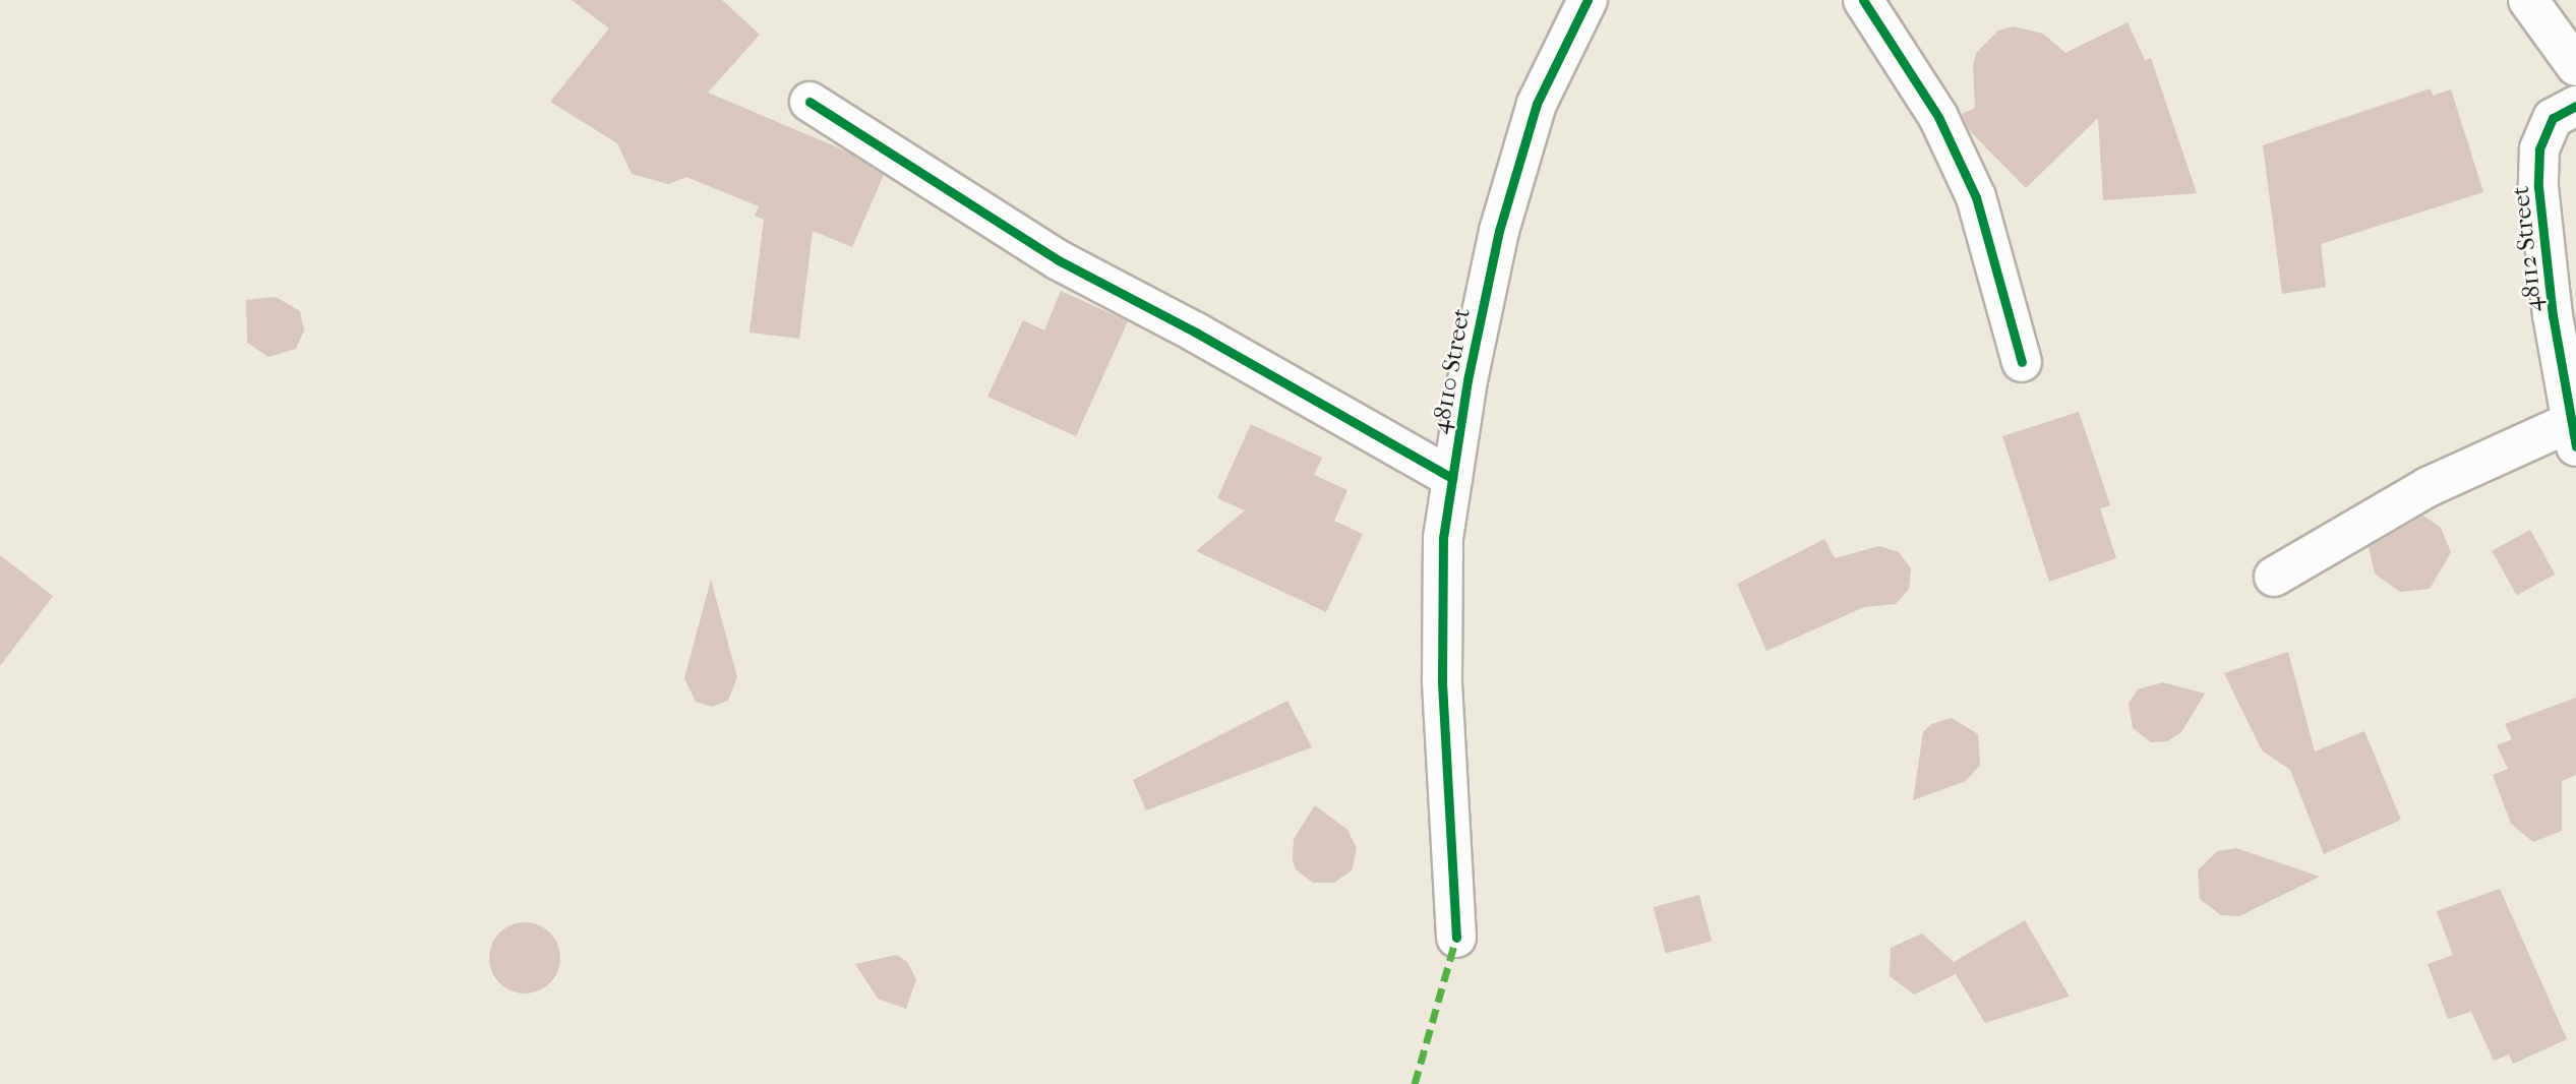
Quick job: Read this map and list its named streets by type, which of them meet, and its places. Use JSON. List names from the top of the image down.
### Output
{
  "streets": {
    "street": ["48112 Street", "48110 Street"]
  }
}
